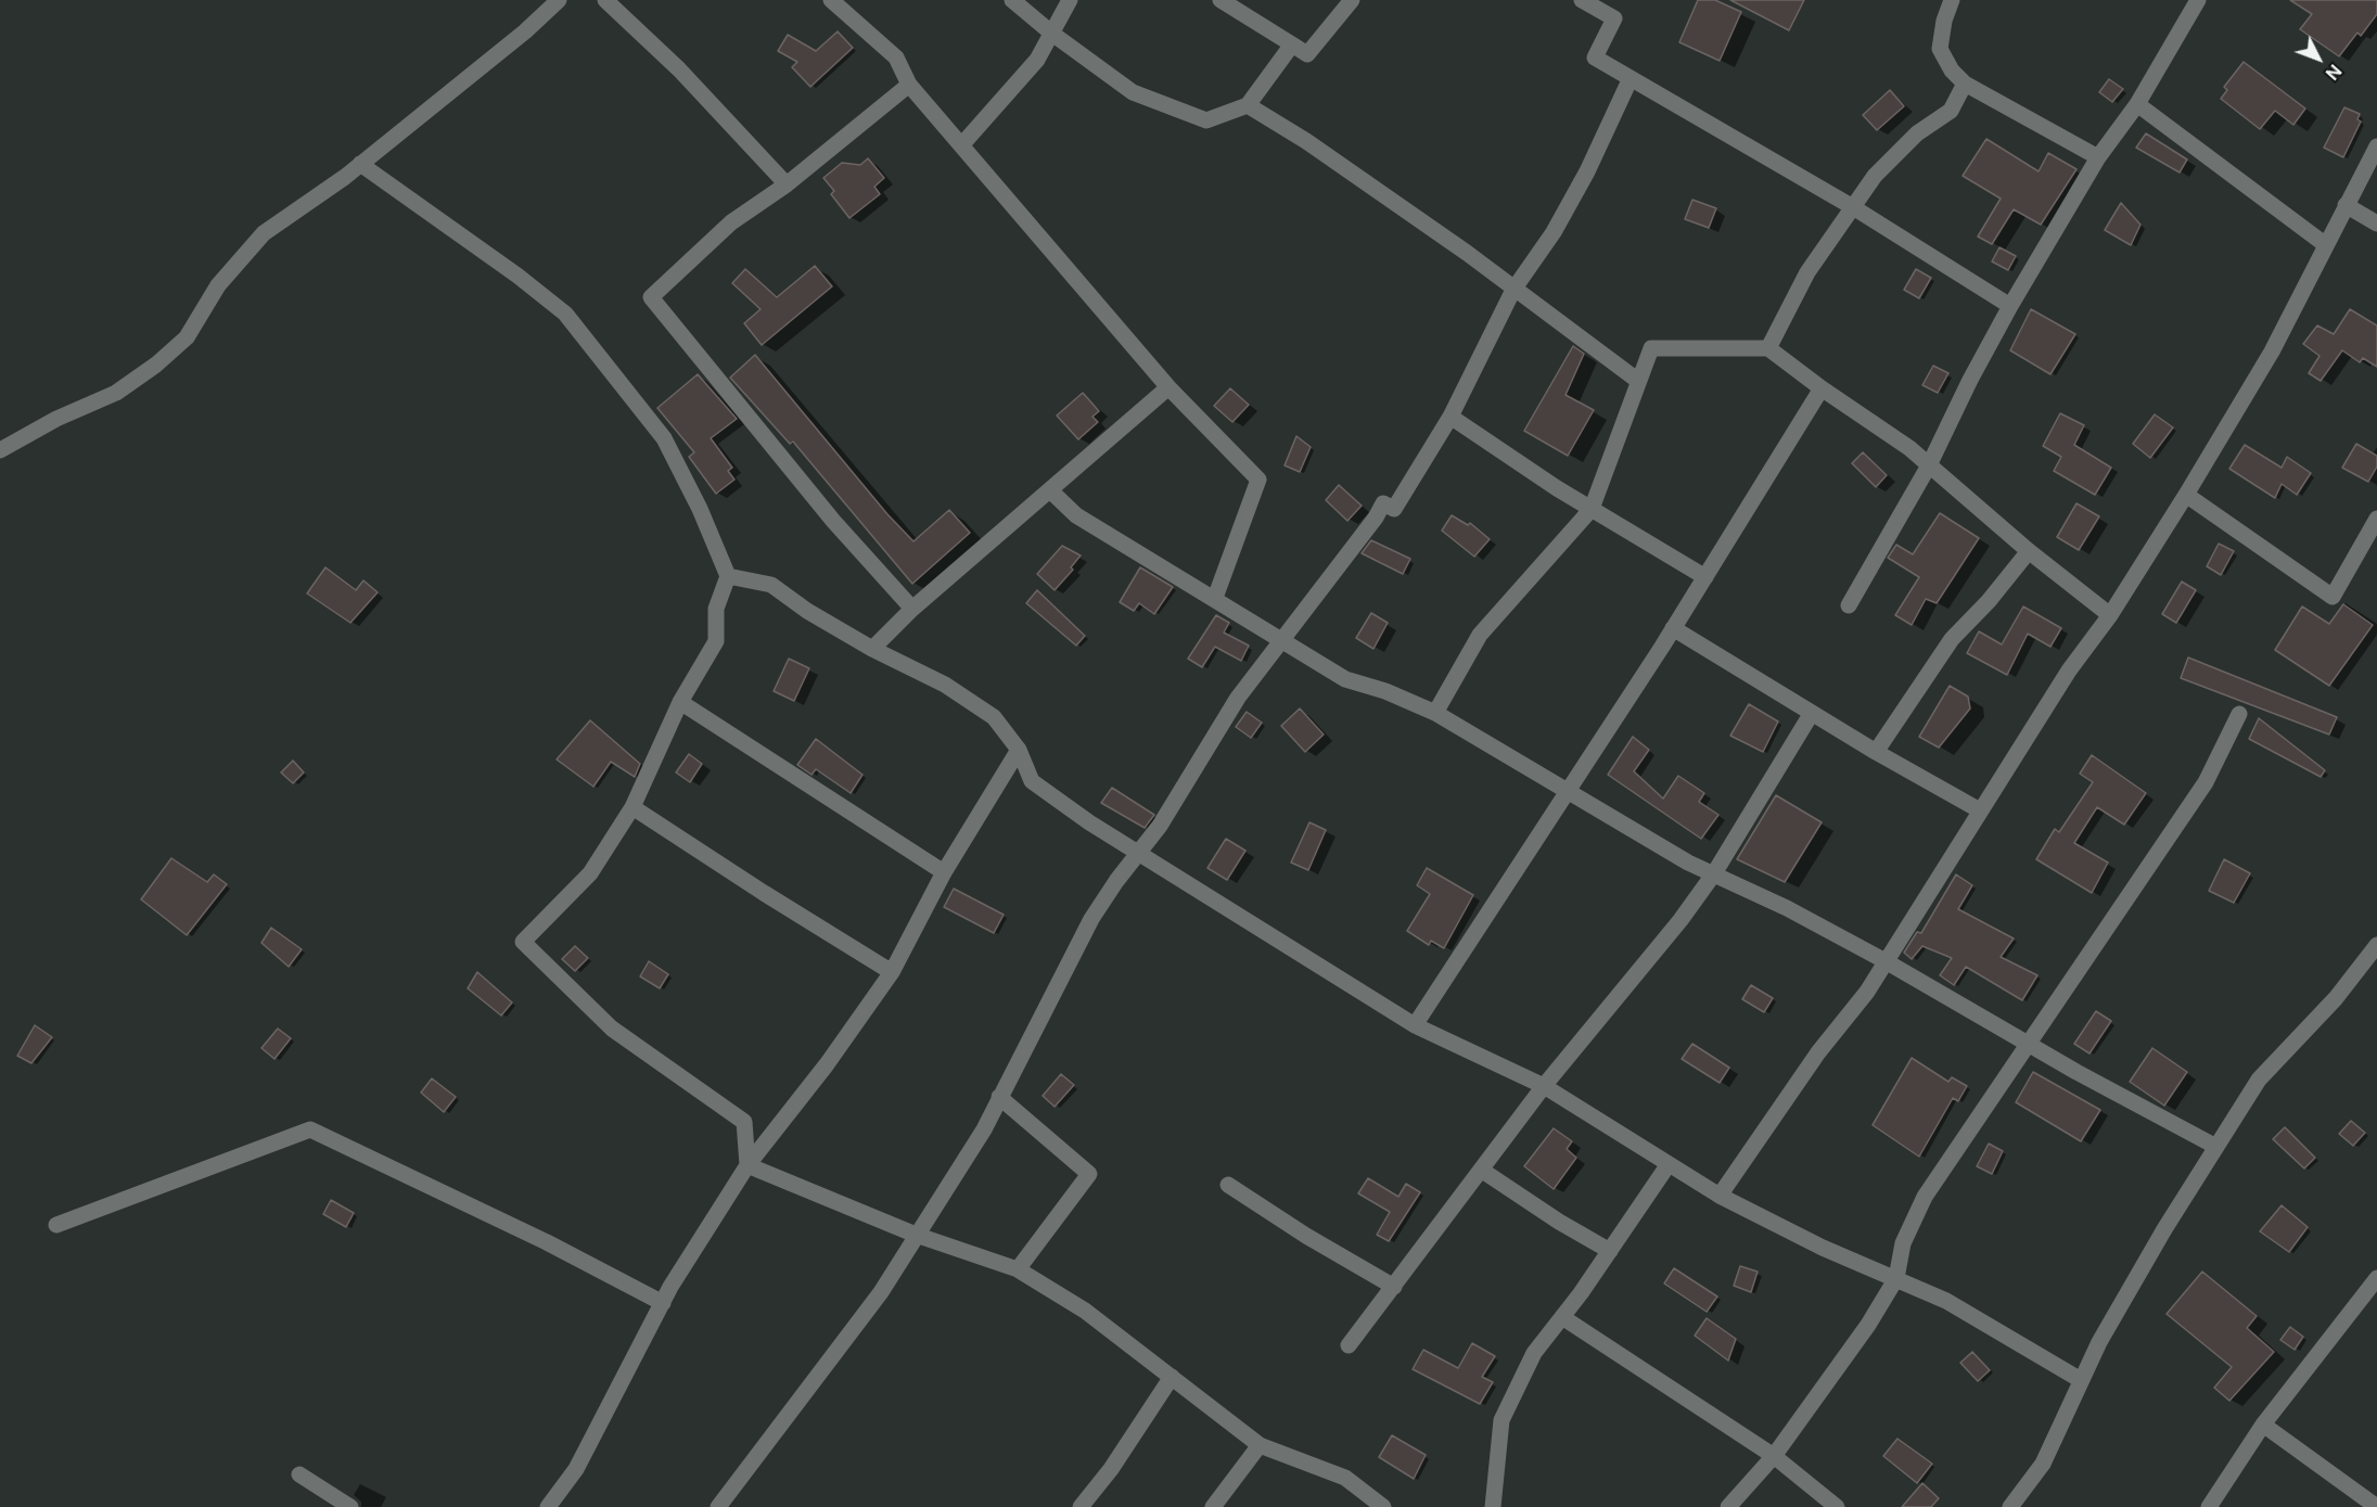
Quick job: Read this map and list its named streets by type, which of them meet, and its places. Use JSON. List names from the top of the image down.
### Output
{
  "north": "bottom right"
}
